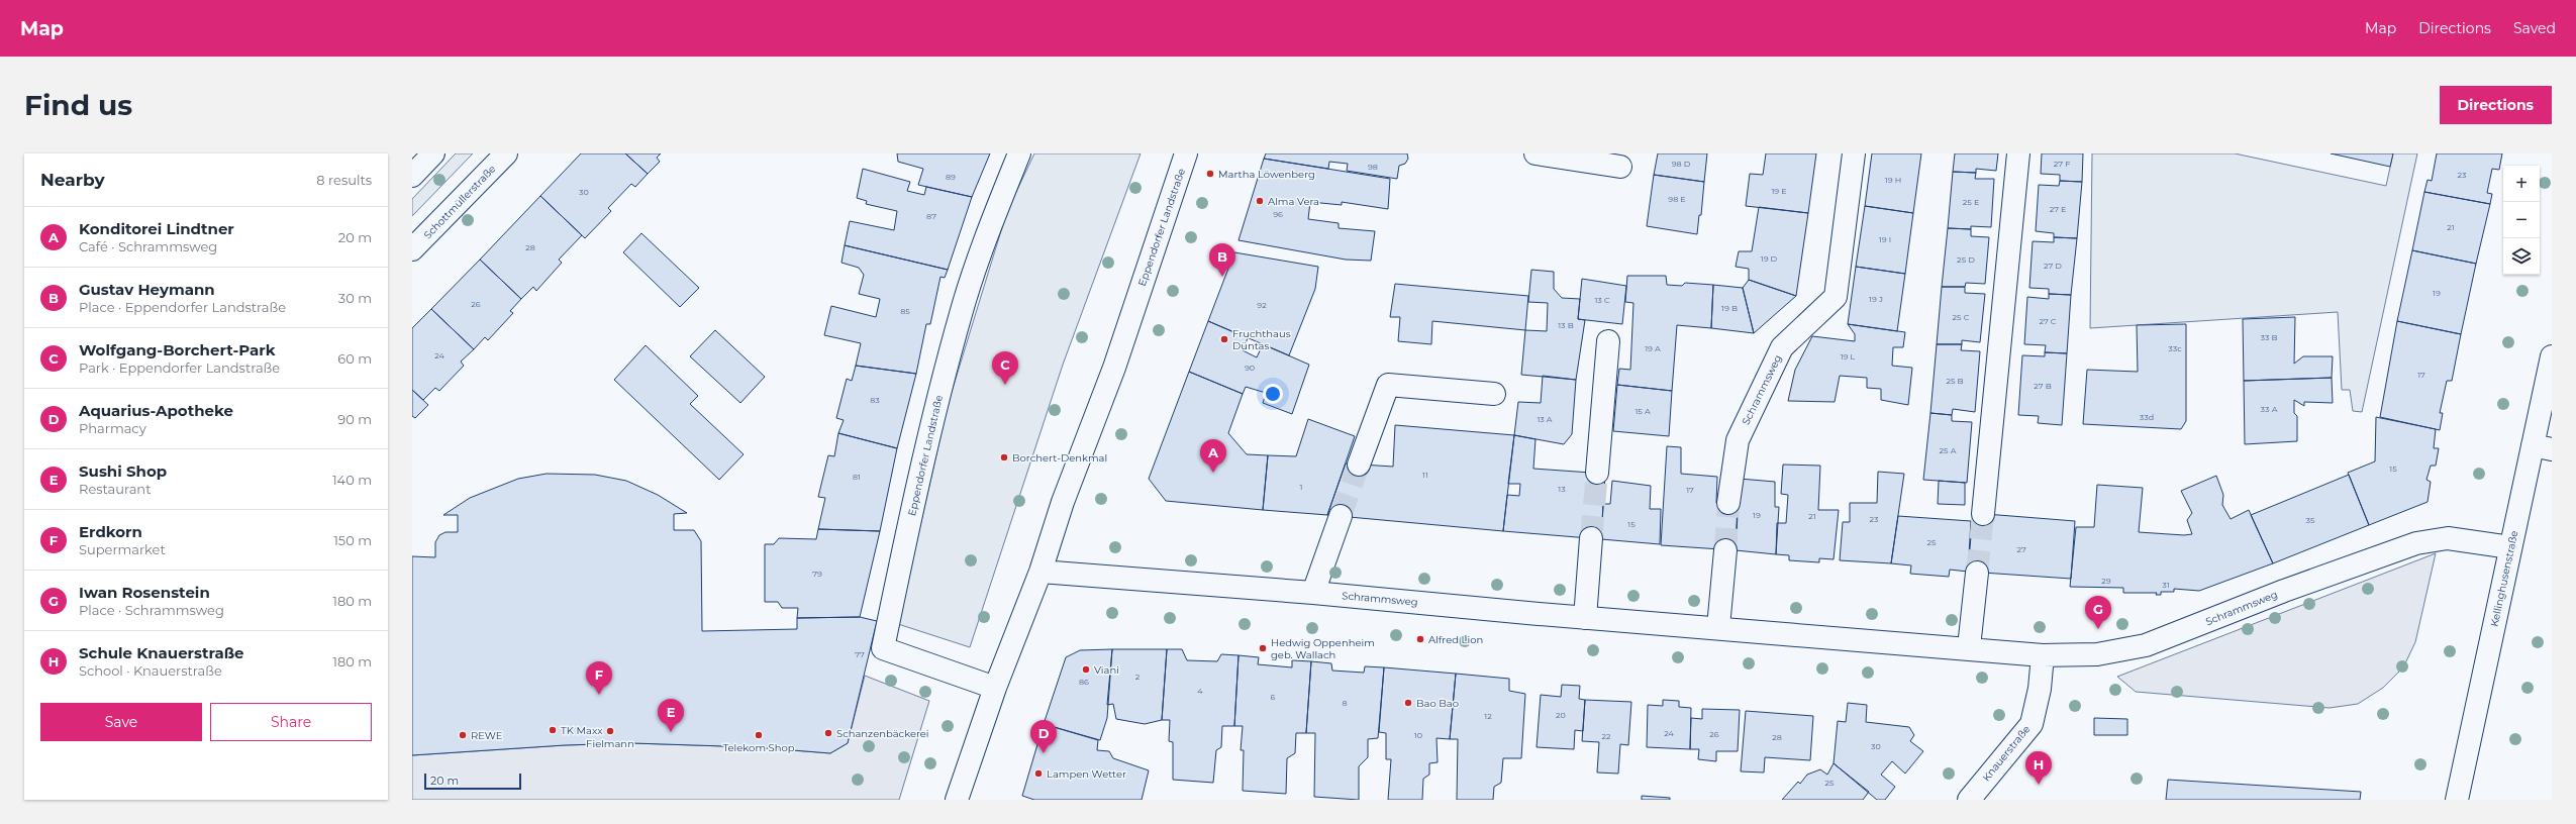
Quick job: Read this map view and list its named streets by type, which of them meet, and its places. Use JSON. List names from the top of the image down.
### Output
{
  "streets": {
    "street": [
      "Schottmüllerstraße",
      "Eppendorfer Landstraße",
      "Schrammsweg",
      "Kellinghusenstraße",
      "Knauerstraße"
    ]
  },
  "crossings": [
    ["Eppendorfer Landstraße", "Schrammsweg"],
    ["Schrammsweg", "Kellinghusenstraße"],
    ["Schrammsweg", "Knauerstraße"]
  ],
  "places": [
    "Martha Löwenberg",
    "Alma Vera",
    "Fruchthaus Düntas",
    "Borchert-Denkmal",
    "Alfred Lion",
    "Hedwig Oppenheim geb. Wallach",
    "Viani",
    "Bao Bao",
    "TK Maxx",
    "Fielmann",
    "Schanzenbäckerei",
    "REWE",
    "Telekom Shop",
    "Lampen Wetter"
  ],
  "house_numbers": [
    "98 D",
    "27 F",
    "98",
    "23",
    "89",
    "19 H",
    "19 E",
    "30",
    "98 E",
    "25 E",
    "27 E",
    "96",
    "87",
    "21",
    "19 I",
    "28",
    "19 D",
    "25 D",
    "27 D",
    "19",
    "19 J",
    "13 C",
    "26",
    "92",
    "19 B",
    "85",
    "25 C",
    "27 C",
    "13 B",
    "33 B",
    "19 A",
    "33c",
    "24",
    "19 L",
    "90",
    "17",
    "25 B",
    "27 B",
    "83",
    "33 A",
    "15 A",
    "33d",
    "13 A",
    "25 A",
    "15",
    "11",
    "81",
    "1",
    "13",
    "17",
    "19",
    "21",
    "23",
    "35",
    "15",
    "25",
    "27",
    "79",
    "29",
    "31",
    "77",
    "2",
    "86",
    "4",
    "6",
    "8",
    "20",
    "12",
    "24",
    "26",
    "10",
    "22",
    "28",
    "30",
    "25"
  ],
  "scale_bar": "20 m",
  "page": {
    "header": "Map",
    "nav": ["Map", "Directions", "Saved"],
    "buttons": [
      "Directions",
      ["Save", "Share"]
    ],
    "title": "Find us",
    "heading": ["Nearby", "8 results"],
    "map_buttons": ["+", "−"],
    "list": [
      {
        "mark": "A",
        "name": "Konditorei Lindtner",
        "note": "Café · Schrammsweg",
        "value": "20 m"
      },
      {
        "mark": "B",
        "name": "Gustav Heymann",
        "note": "Place · Eppendorfer Landstraße",
        "value": "30 m"
      },
      {
        "mark": "C",
        "name": "Wolfgang-Borchert-Park",
        "note": "Park · Eppendorfer Landstraße",
        "value": "60 m"
      },
      {
        "mark": "D",
        "name": "Aquarius-Apotheke",
        "note": "Pharmacy",
        "value": "90 m"
      },
      {
        "mark": "E",
        "name": "Sushi Shop",
        "note": "Restaurant",
        "value": "140 m"
      },
      {
        "mark": "F",
        "name": "Erdkorn",
        "note": "Supermarket",
        "value": "150 m"
      },
      {
        "mark": "G",
        "name": "Iwan Rosenstein",
        "note": "Place · Schrammsweg",
        "value": "180 m"
      },
      {
        "mark": "H",
        "name": "Schule Knauerstraße",
        "note": "School · Knauerstraße",
        "value": "180 m"
      }
    ],
    "pins": [
      "B",
      "C",
      "A",
      "G",
      "F",
      "E",
      "D",
      "H"
    ],
    "scale": "20 m"
  }
}
